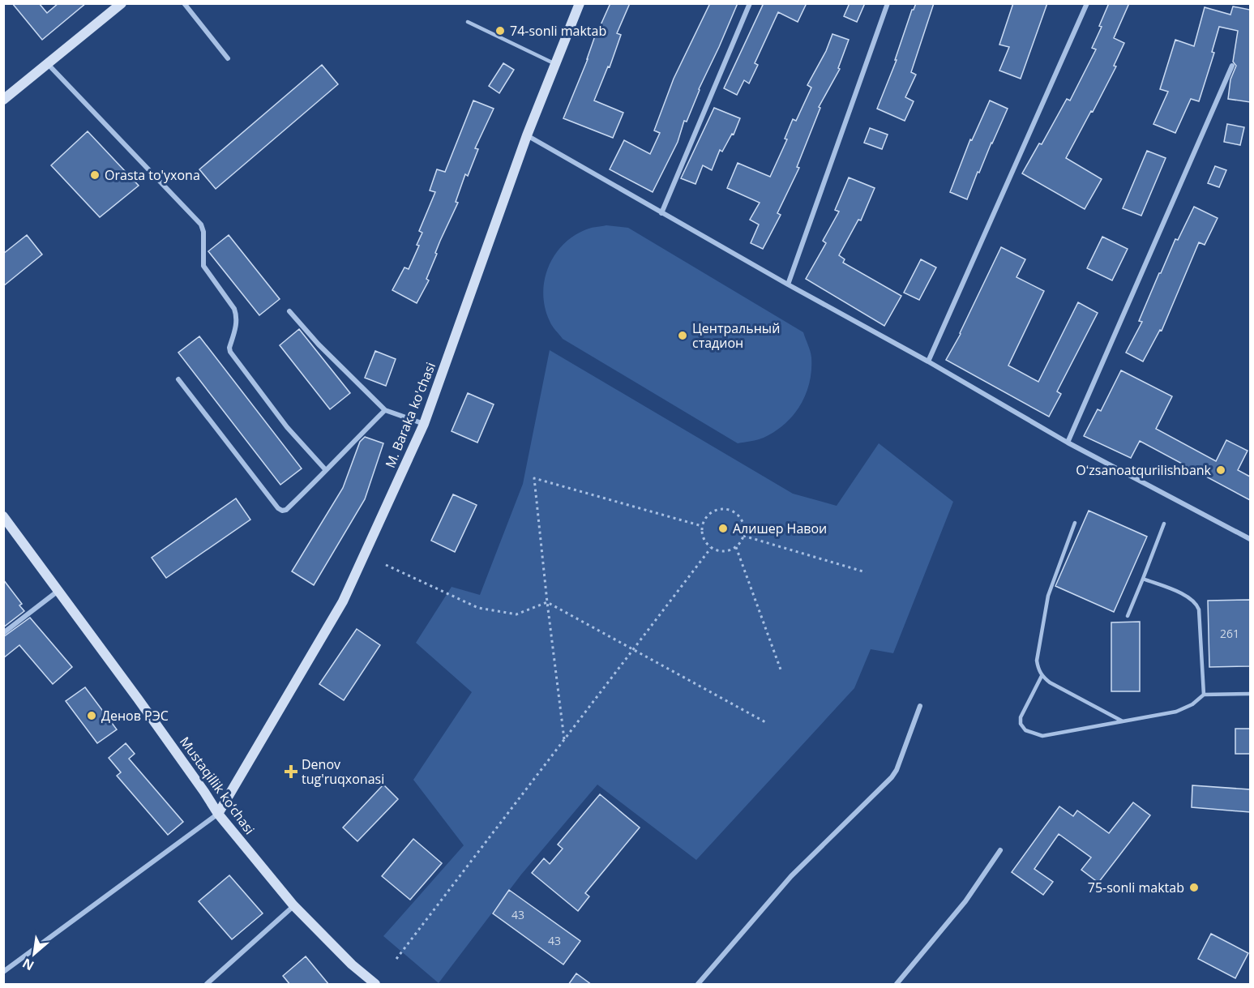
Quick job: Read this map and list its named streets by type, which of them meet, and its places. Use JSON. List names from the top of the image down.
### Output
{
  "streets": {
    "street": ["M. Baraka ko'chasi", "Mustaqillik ko‘chasi"]
  },
  "crossings": [
    ["M. Baraka ko'chasi", "Mustaqillik ko‘chasi"]
  ],
  "places": {
    "other": [
      "74-sonli maktab",
      "Orasta to'yxona",
      "Центральный стадион",
      "Oʻzsanoatqurilishbank",
      "Алишер Навои",
      "Денов РЭС",
      "75-sonli maktab"
    ],
    "health": ["Denov tug'ruqxonasi"]
  },
  "house_numbers": ["261", "43", "43"],
  "north": "bottom left"
}
